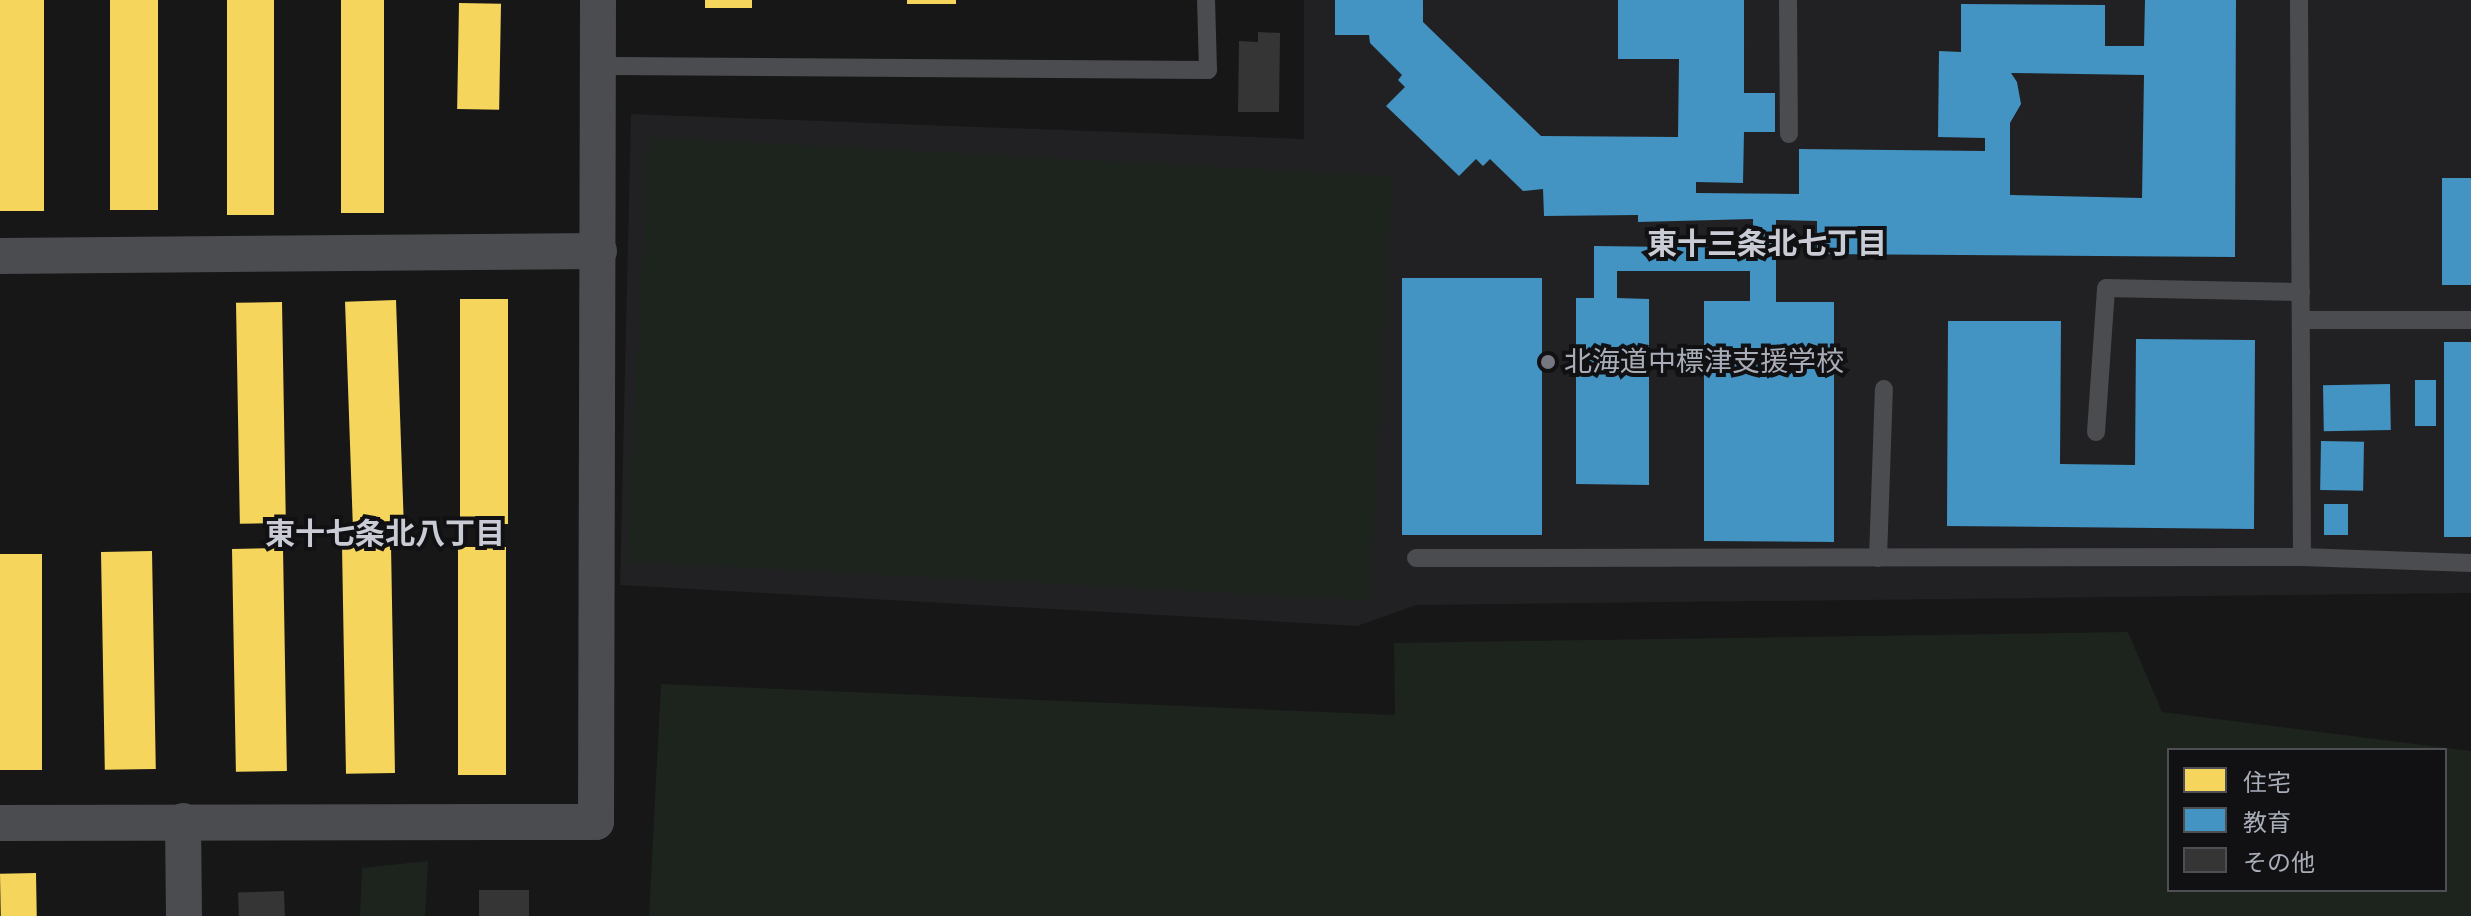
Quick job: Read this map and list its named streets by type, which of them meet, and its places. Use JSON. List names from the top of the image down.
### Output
{
  "districts": ["東十三条北七丁目", "東十七条北八丁目"],
  "places": ["北海道中標津支援学校"],
  "legend": ["住宅", "教育", "その他"]
}
